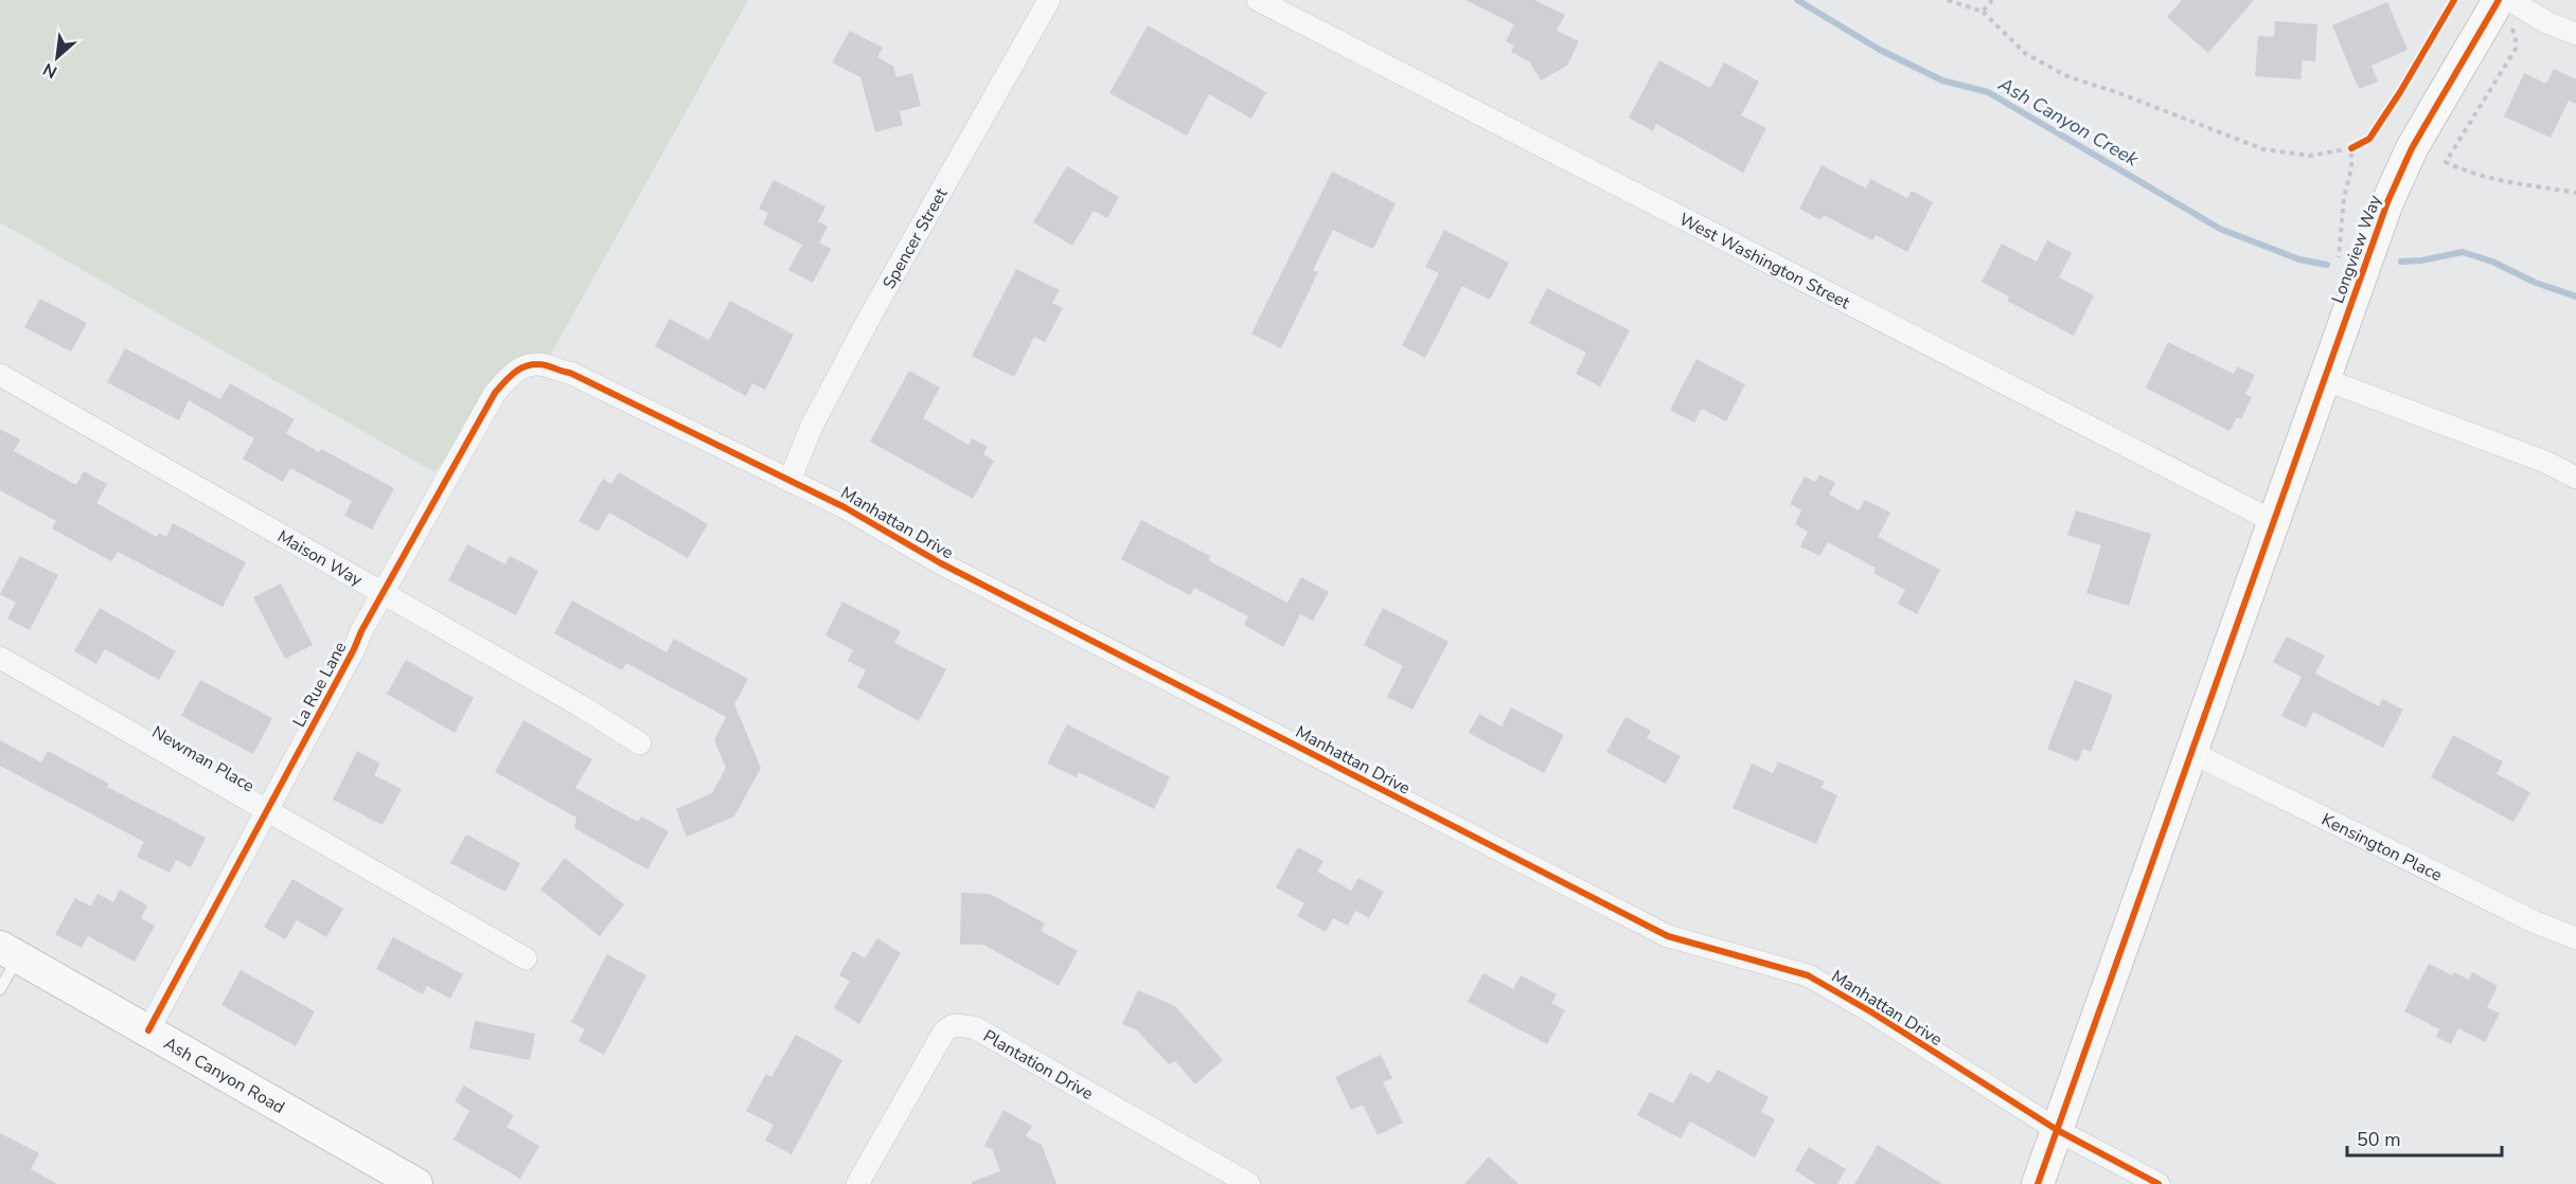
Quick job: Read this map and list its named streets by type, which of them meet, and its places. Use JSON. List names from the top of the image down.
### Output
{
  "streets": {
    "street": [
      "Spencer Street",
      "Longview Way",
      "West Washington Street",
      "Manhattan Drive",
      "Maison Way",
      "La Rue Lane",
      "Newman Place",
      "Kensington Place",
      "Plantation Drive",
      "Ash Canyon Road"
    ]
  },
  "crossings": [
    ["Spencer Street", "Manhattan Drive"],
    ["Longview Way", "West Washington Street"],
    ["Longview Way", "Manhattan Drive"],
    ["Longview Way", "Kensington Place"],
    ["Manhattan Drive", "La Rue Lane"],
    ["Maison Way", "La Rue Lane"],
    ["La Rue Lane", "Newman Place"],
    ["La Rue Lane", "Ash Canyon Road"]
  ],
  "water": ["Ash Canyon Creek"],
  "scale_bar": "50 m",
  "north": "bottom left"
}
